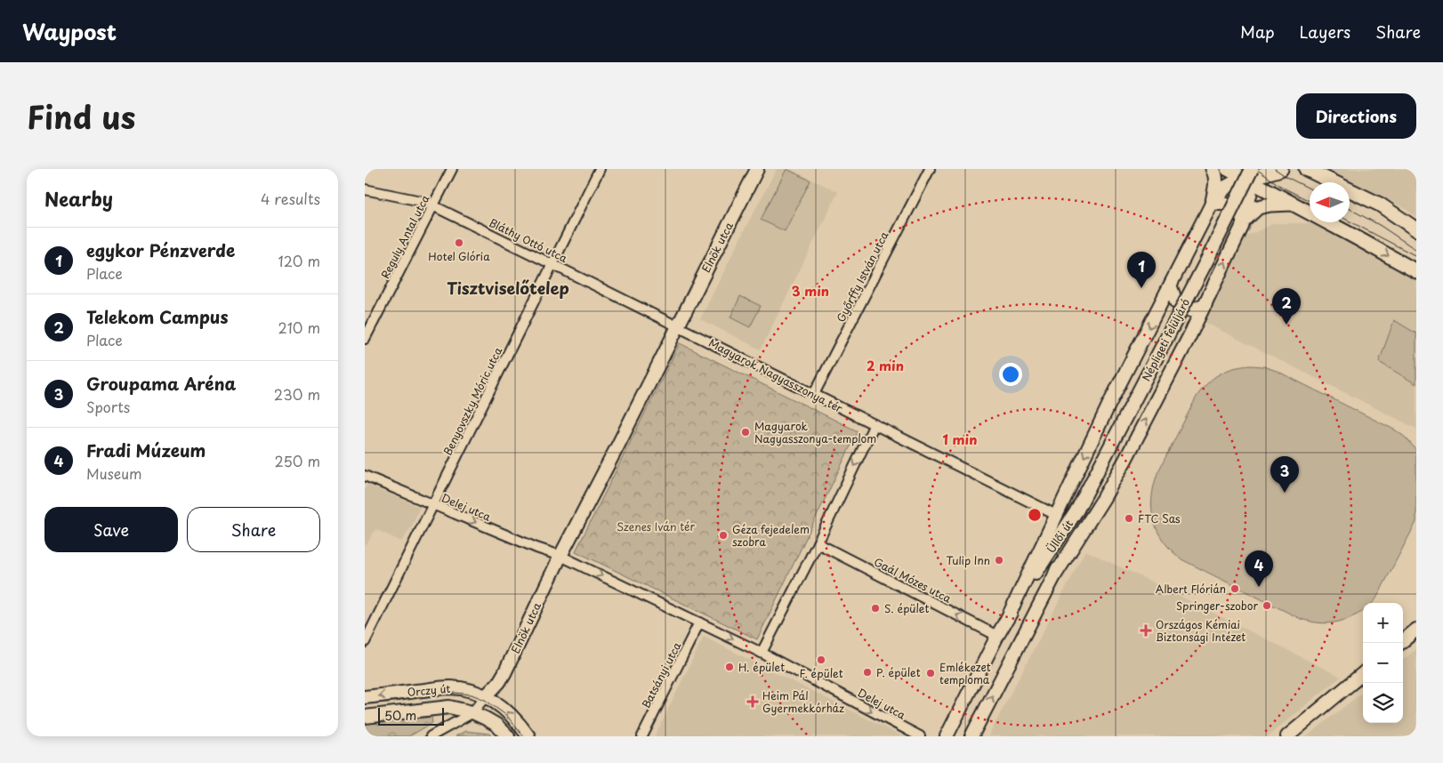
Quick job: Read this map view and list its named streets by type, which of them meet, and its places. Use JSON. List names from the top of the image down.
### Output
{
  "streets": {
    "main road": [
      "Elnök utca",
      "Népligeti felüljáró",
      "Üllői út",
      "Orczy út"
    ],
    "street": [
      "Reguly Antal utca",
      "Bláthy Ottó utca",
      "Győrffy István utca",
      "Magyarok Nagyasszonya tér",
      "Benyovszky Móric utca",
      "Delej utca",
      "Gaál Mózes utca",
      "Batsányi utca"
    ]
  },
  "crossings": [
    ["Reguly Antal utca", "Bláthy Ottó utca"],
    ["Bláthy Ottó utca", "Elnök utca"],
    ["Bláthy Ottó utca", "Magyarok Nagyasszonya tér"],
    ["Bláthy Ottó utca", "Benyovszky Móric utca"],
    ["Elnök utca", "Magyarok Nagyasszonya tér"],
    ["Elnök utca", "Delej utca"],
    ["Elnök utca", "Orczy út"],
    ["Győrffy István utca", "Magyarok Nagyasszonya tér"],
    ["Népligeti felüljáró", "Üllői út"],
    ["Benyovszky Móric utca", "Delej utca"],
    ["Üllői út", "Gaál Mózes utca"]
  ],
  "one_way": ["Delej utca", "Gaál Mózes utca"],
  "districts": ["Tisztviselőtelep"],
  "parks": ["Szenes Iván tér"],
  "places": {
    "other": [
      "Hotel Glória",
      "Magyarok Nagyasszonya-templom",
      "FTC Sas",
      "Géza fejedelem szobra",
      "Tulip Inn",
      "Albert Flórián",
      "Springer-szobor",
      "S. épület",
      "F. épület",
      "H. épület",
      "P. épület",
      "Emlékezet temploma"
    ],
    "health": ["Országos Kémiai Biztonsági Intézet", "Heim Pál Gyermekkórház"]
  },
  "scale_bar": "50 m",
  "north": "left",
  "page": {
    "header": "Waypost",
    "nav": ["Map", "Layers", "Share"],
    "title": "Find us",
    "buttons": [
      "Directions",
      ["Save", "Share"]
    ],
    "heading": ["Nearby", "4 results"],
    "list": [
      {
        "mark": "1",
        "name": "egykor Pénzverde",
        "note": "Place",
        "value": "120 m"
      },
      {
        "mark": "2",
        "name": "Telekom Campus",
        "note": "Place",
        "value": "210 m"
      },
      {
        "mark": "3",
        "name": "Groupama Aréna",
        "note": "Sports",
        "value": "230 m"
      },
      {
        "mark": "4",
        "name": "Fradi Múzeum",
        "note": "Museum",
        "value": "250 m"
      }
    ],
    "pins": [
      "1",
      "2",
      "3",
      "4"
    ],
    "map_buttons": ["+", "−"],
    "scale": "50 m"
  },
  "rings": ["3 min", "2 min", "1 min"]
}
